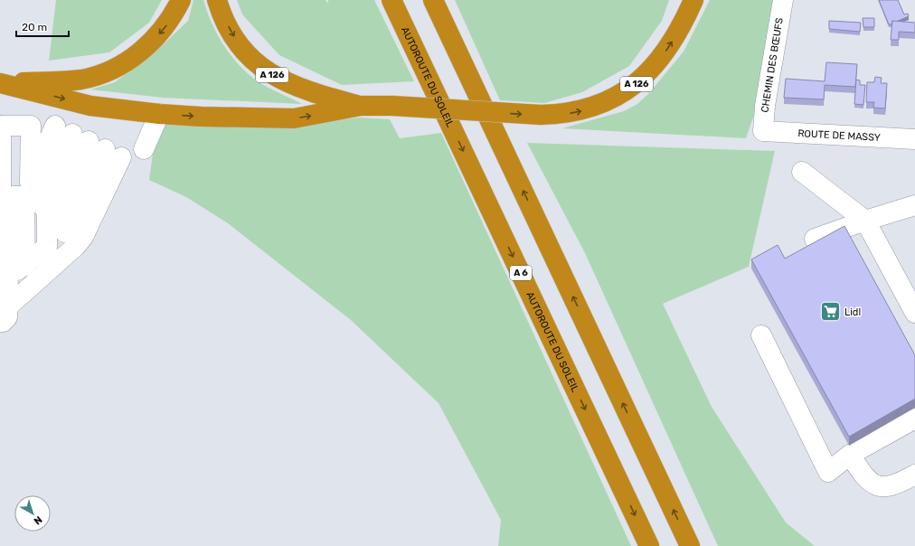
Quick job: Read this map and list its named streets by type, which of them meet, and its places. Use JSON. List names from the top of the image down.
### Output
{
  "streets": {
    "highway": ["A 126", "AUTOROUTE DU SOLEIL", "A 6"],
    "street": ["CHEMIN DES BŒUFS", "ROUTE DE MASSY"]
  },
  "crossings": [
    ["CHEMIN DES BŒUFS", "ROUTE DE MASSY"]
  ],
  "places": {
    "supermarket": ["Lidl"]
  },
  "scale_bar": "20 m",
  "north": "bottom right"
}
